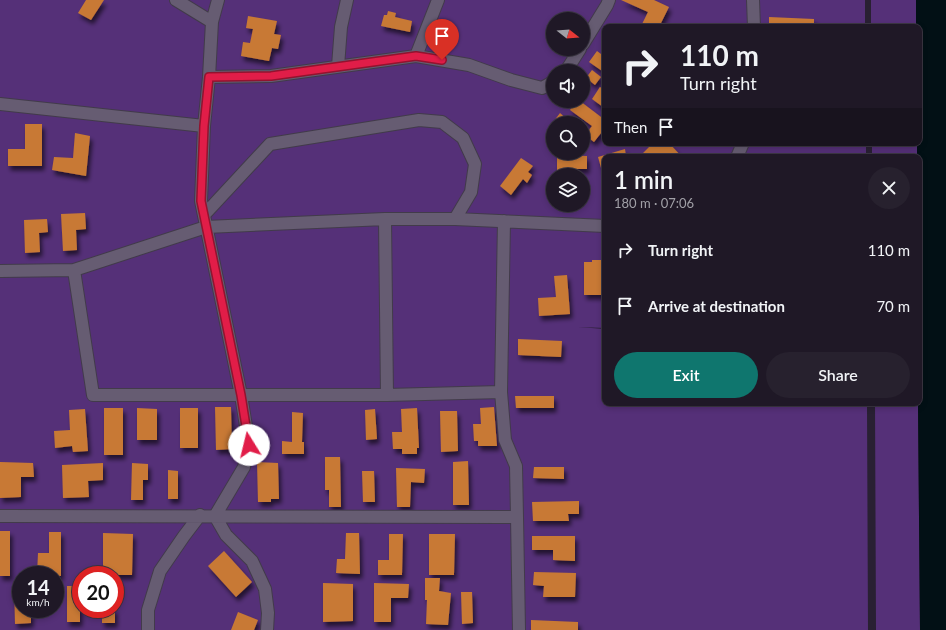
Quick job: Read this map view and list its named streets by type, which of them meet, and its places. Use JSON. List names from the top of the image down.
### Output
{
  "north": "right",
  "page": {
    "turn": ["110 m", "Turn right"],
    "then": "Then",
    "heading": ["1 min", "180 m · 07:06"],
    "list": [
      {
        "name": "Turn right",
        "value": "110 m"
      },
      {
        "name": "Arrive at destination",
        "value": "70 m"
      }
    ],
    "buttons": ["Exit", "Share"],
    "speed": "14 km/h",
    "limit": "20"
  }
}
